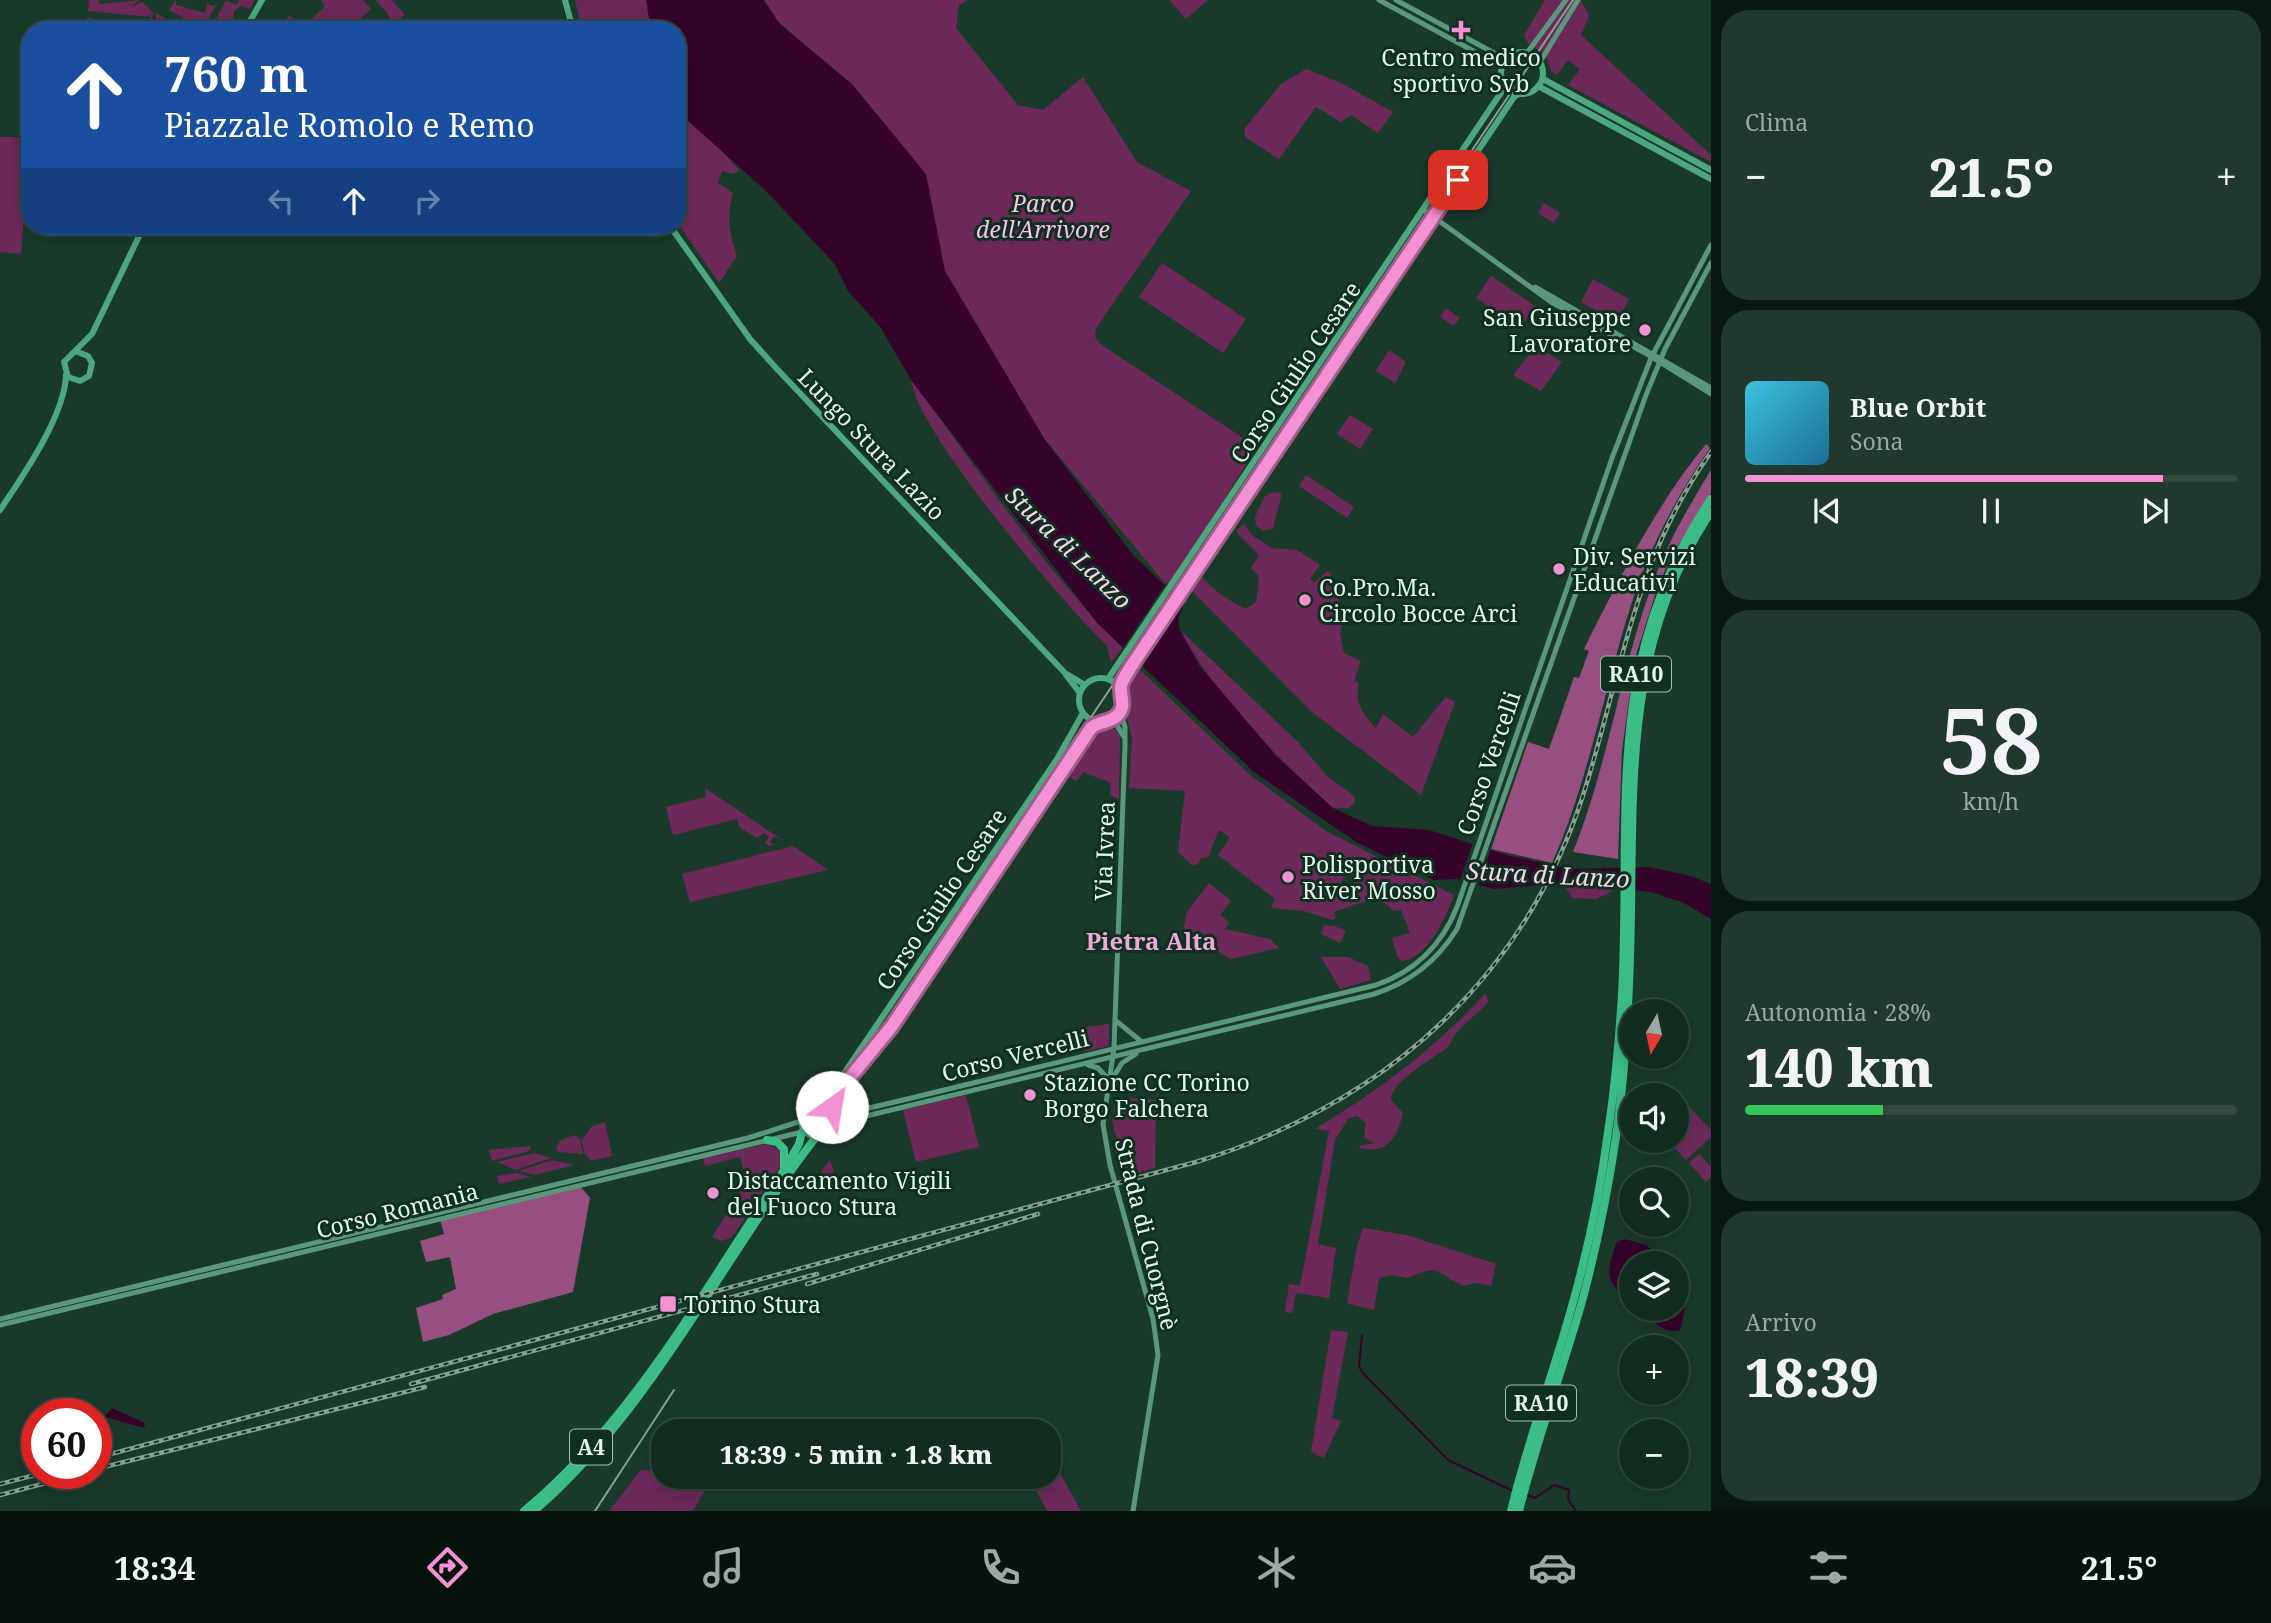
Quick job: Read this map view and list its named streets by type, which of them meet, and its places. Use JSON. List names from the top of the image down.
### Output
{
  "streets": {
    "highway": ["RA10", "A4"],
    "main road": [
      "Corso Giulio Cesare",
      "Lungo Stura Lazio",
      "Corso Vercelli",
      "Via Ivrea",
      "Corso Romania",
      "Strada di Cuorgnè"
    ]
  },
  "crossings": [
    ["Corso Giulio Cesare", "Lungo Stura Lazio"],
    ["Corso Giulio Cesare", "Corso Vercelli"],
    ["Corso Giulio Cesare", "Via Ivrea"],
    ["Corso Giulio Cesare", "Corso Romania"],
    ["Corso Giulio Cesare", "A4"],
    ["Lungo Stura Lazio", "Via Ivrea"],
    ["Corso Vercelli", "Via Ivrea"],
    ["Corso Vercelli", "Corso Romania"],
    ["Corso Vercelli", "Strada di Cuorgnè"],
    ["Corso Vercelli", "A4"],
    ["Via Ivrea", "Strada di Cuorgnè"],
    ["Corso Romania", "A4"]
  ],
  "districts": ["Pietra Alta"],
  "water": ["Stura di Lanzo"],
  "parks": ["Parco dell'Arrivore"],
  "places": {
    "health": ["Centro medico sportivo Svb"],
    "other": [
      "San Giuseppe Lavoratore",
      "Div. Servizi Educativi",
      "Co.Pro.Ma. Circolo Bocce Arci",
      "Polisportiva River Mosso",
      "Stazione CC Torino Borgo Falchera",
      "Distaccamento Vigili del Fuoco Stura"
    ],
    "transit": ["Torino Stura"]
  },
  "north": "bottom",
  "page": {
    "tile": [
      "Clima",
      ["58", "km/h"],
      ["Autonomia · 28%", "140 km"],
      ["Arrivo", "18:39"]
    ],
    "turn": ["760 m", "Piazzale Romolo e Remo"],
    "heat": ["−", "21.5°", "+"],
    "song": ["Blue Orbit", "Sona"],
    "map_buttons": ["+", "−"],
    "limit": "60",
    "trip": "18:39 · 5 min · 1.8 km",
    "tabs": ["18:34", "21.5°"]
  }
}
